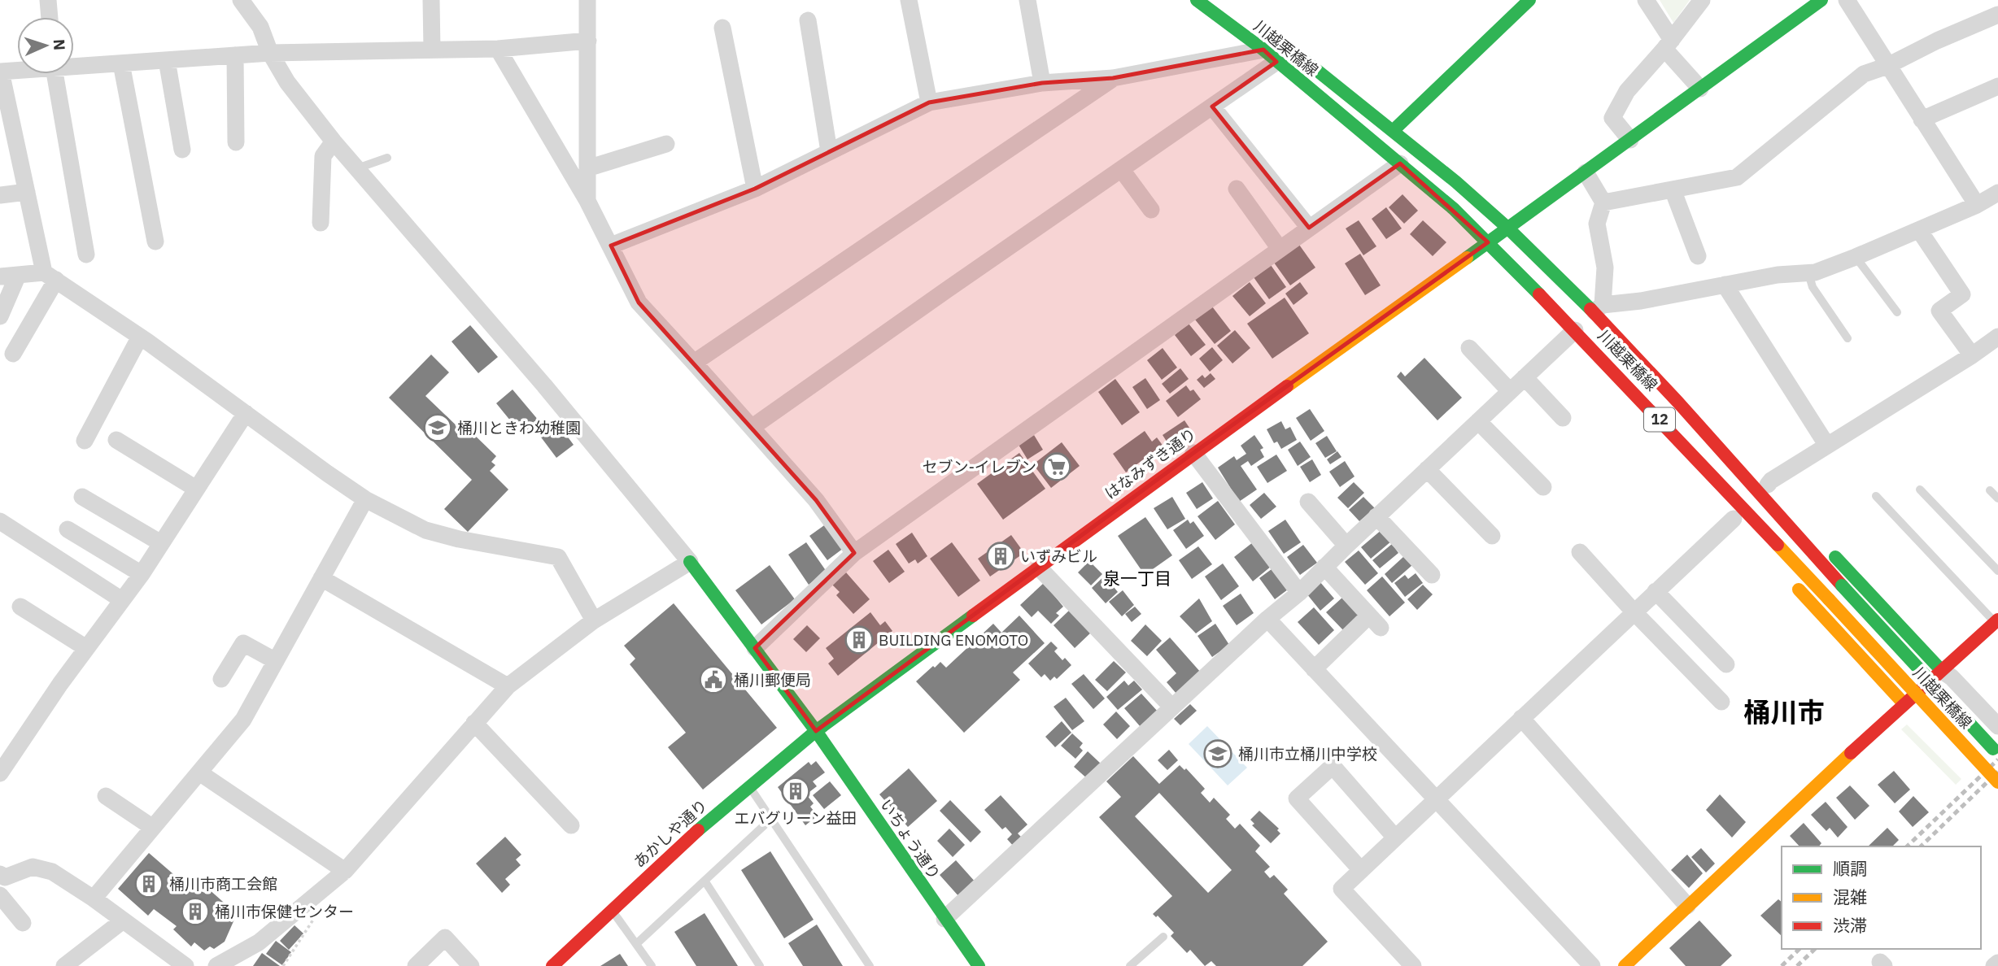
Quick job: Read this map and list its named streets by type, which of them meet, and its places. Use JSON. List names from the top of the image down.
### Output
{
  "streets": {
    "main road": [
      "川越栗橋線",
      "12",
      "はなみずき通り",
      "あかしや通り",
      "いちょう通り"
    ]
  },
  "crossings": [
    ["川越栗橋線", "はなみずき通り"],
    ["はなみずき通り", "あかしや通り"],
    ["はなみずき通り", "いちょう通り"],
    ["あかしや通り", "いちょう通り"]
  ],
  "districts": ["泉一丁目", "桶川市"],
  "places": {
    "school or university": ["桶川ときわ幼稚園", "桶川市立桶川中学校"],
    "supermarket": ["セブン-イレブン"],
    "building": [
      "いずみビル",
      "BUILDING ENOMOTO",
      "エバグリーン益田",
      "桶川市商工会館",
      "桶川市保健センター"
    ],
    "public building": ["桶川郵便局"]
  },
  "legend": ["順調", "混雑", "渋滞"],
  "north": "right"
}
